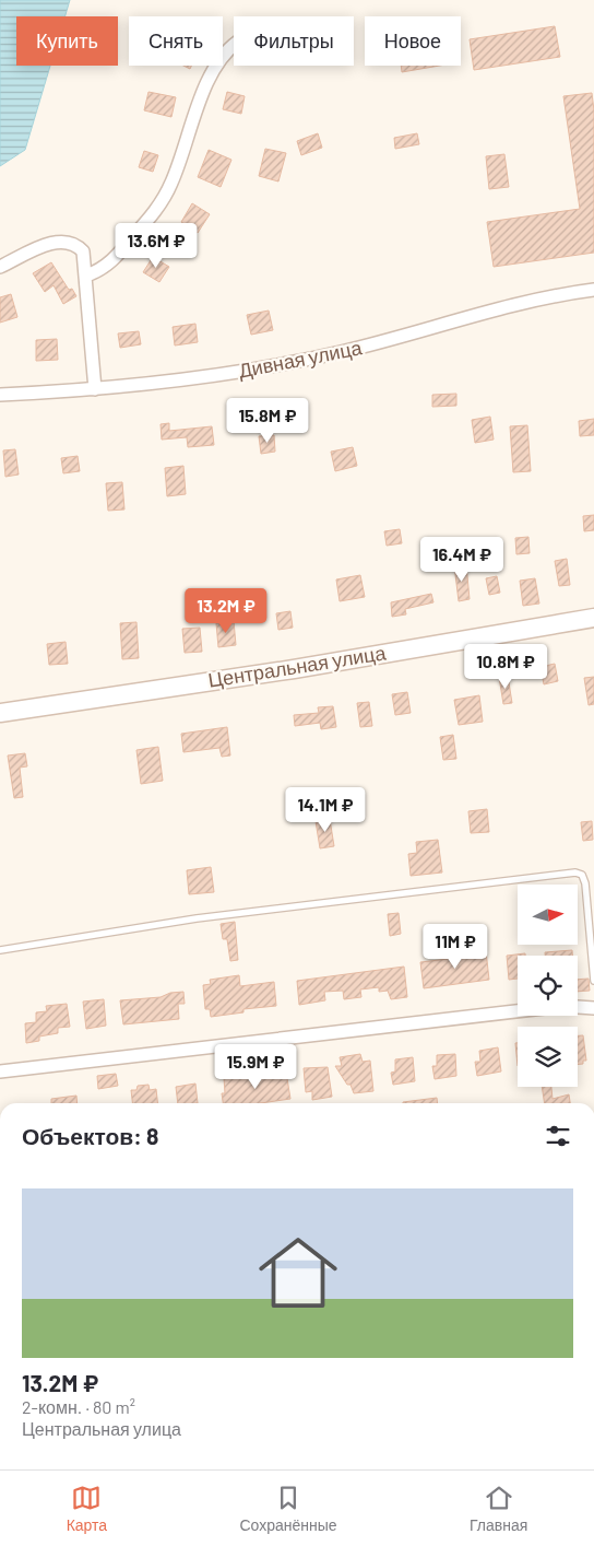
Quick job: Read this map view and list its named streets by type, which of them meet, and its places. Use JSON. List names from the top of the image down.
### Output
{
  "streets": {
    "street": ["Дивная улица", "Центральная улица"]
  },
  "north": "right",
  "page": {
    "chip": [
      "Купить",
      "Снять",
      "Фильтры",
      "Новое"
    ],
    "price": [
      "13.6M ₽",
      "15.8M ₽",
      "16.4M ₽",
      "13.2M ₽",
      "10.8M ₽",
      "14.1M ₽",
      "11M ₽",
      "15.9M ₽"
    ],
    "heading": "Объектов: 8",
    "list": [
      {
        "name": "13.2M ₽",
        "note": "2-комн. · 80 m² · Центральная улица"
      }
    ],
    "tabs": ["Карта", "Сохранённые", "Главная"]
  }
}
